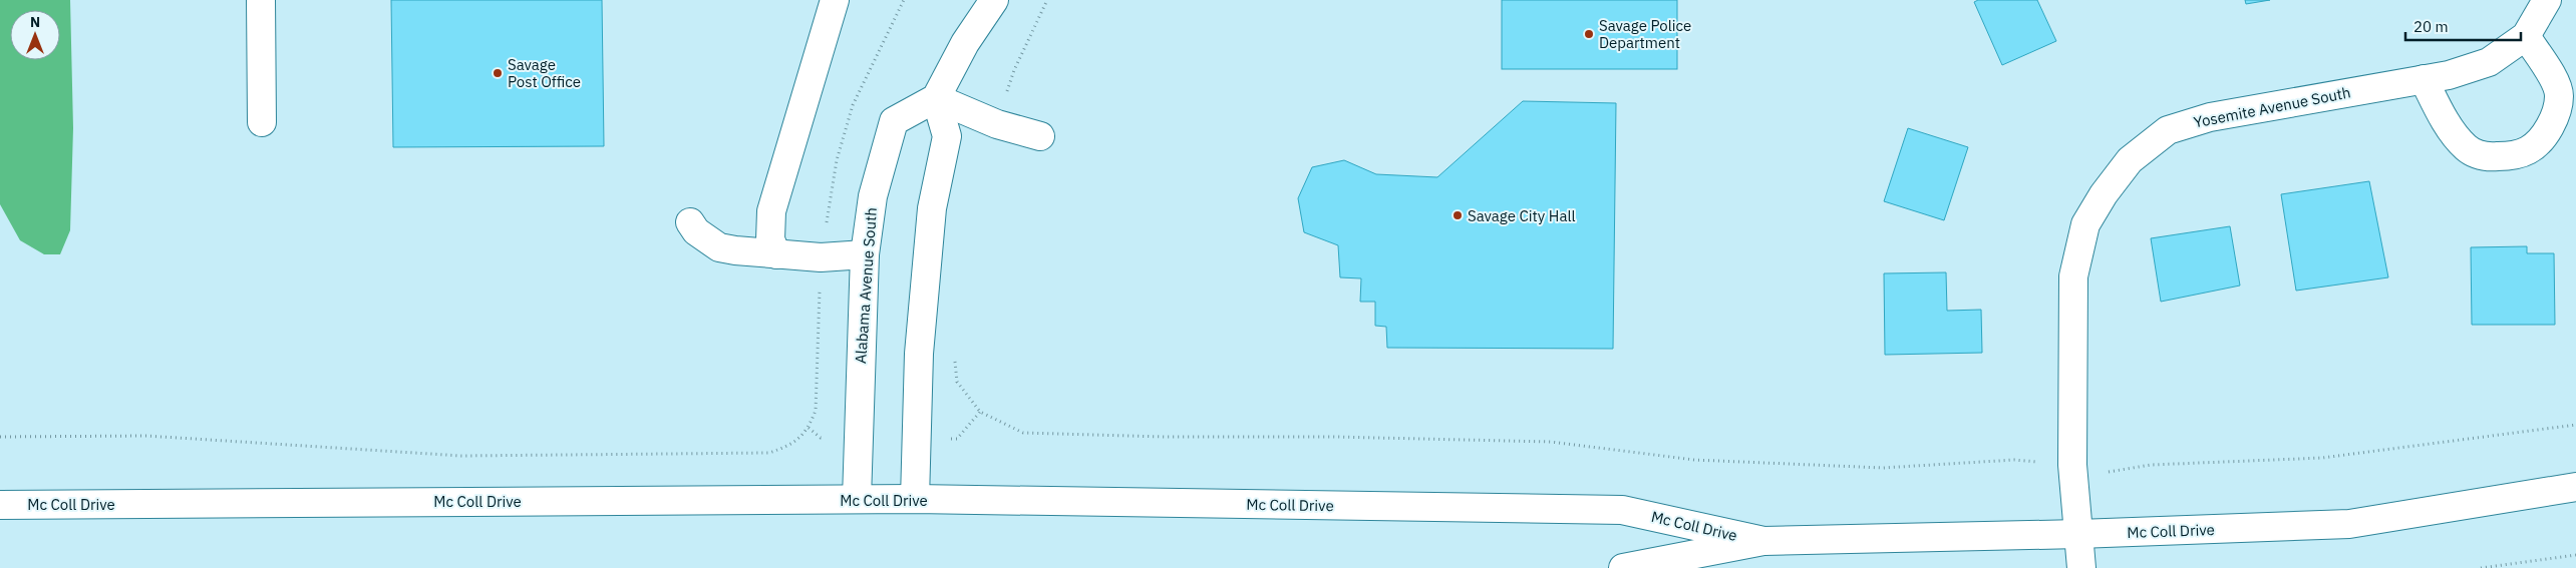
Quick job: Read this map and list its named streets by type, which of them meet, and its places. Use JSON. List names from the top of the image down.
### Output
{
  "streets": {
    "main road": ["Yosemite Avenue South", "Alabama Avenue South", "Mc Coll Drive"]
  },
  "crossings": [
    ["Yosemite Avenue South", "Mc Coll Drive"],
    ["Alabama Avenue South", "Mc Coll Drive"]
  ],
  "places": ["Savage Police Department", "Savage Post Office", "Savage City Hall"],
  "scale_bar": "20 m",
  "north": "top"
}
